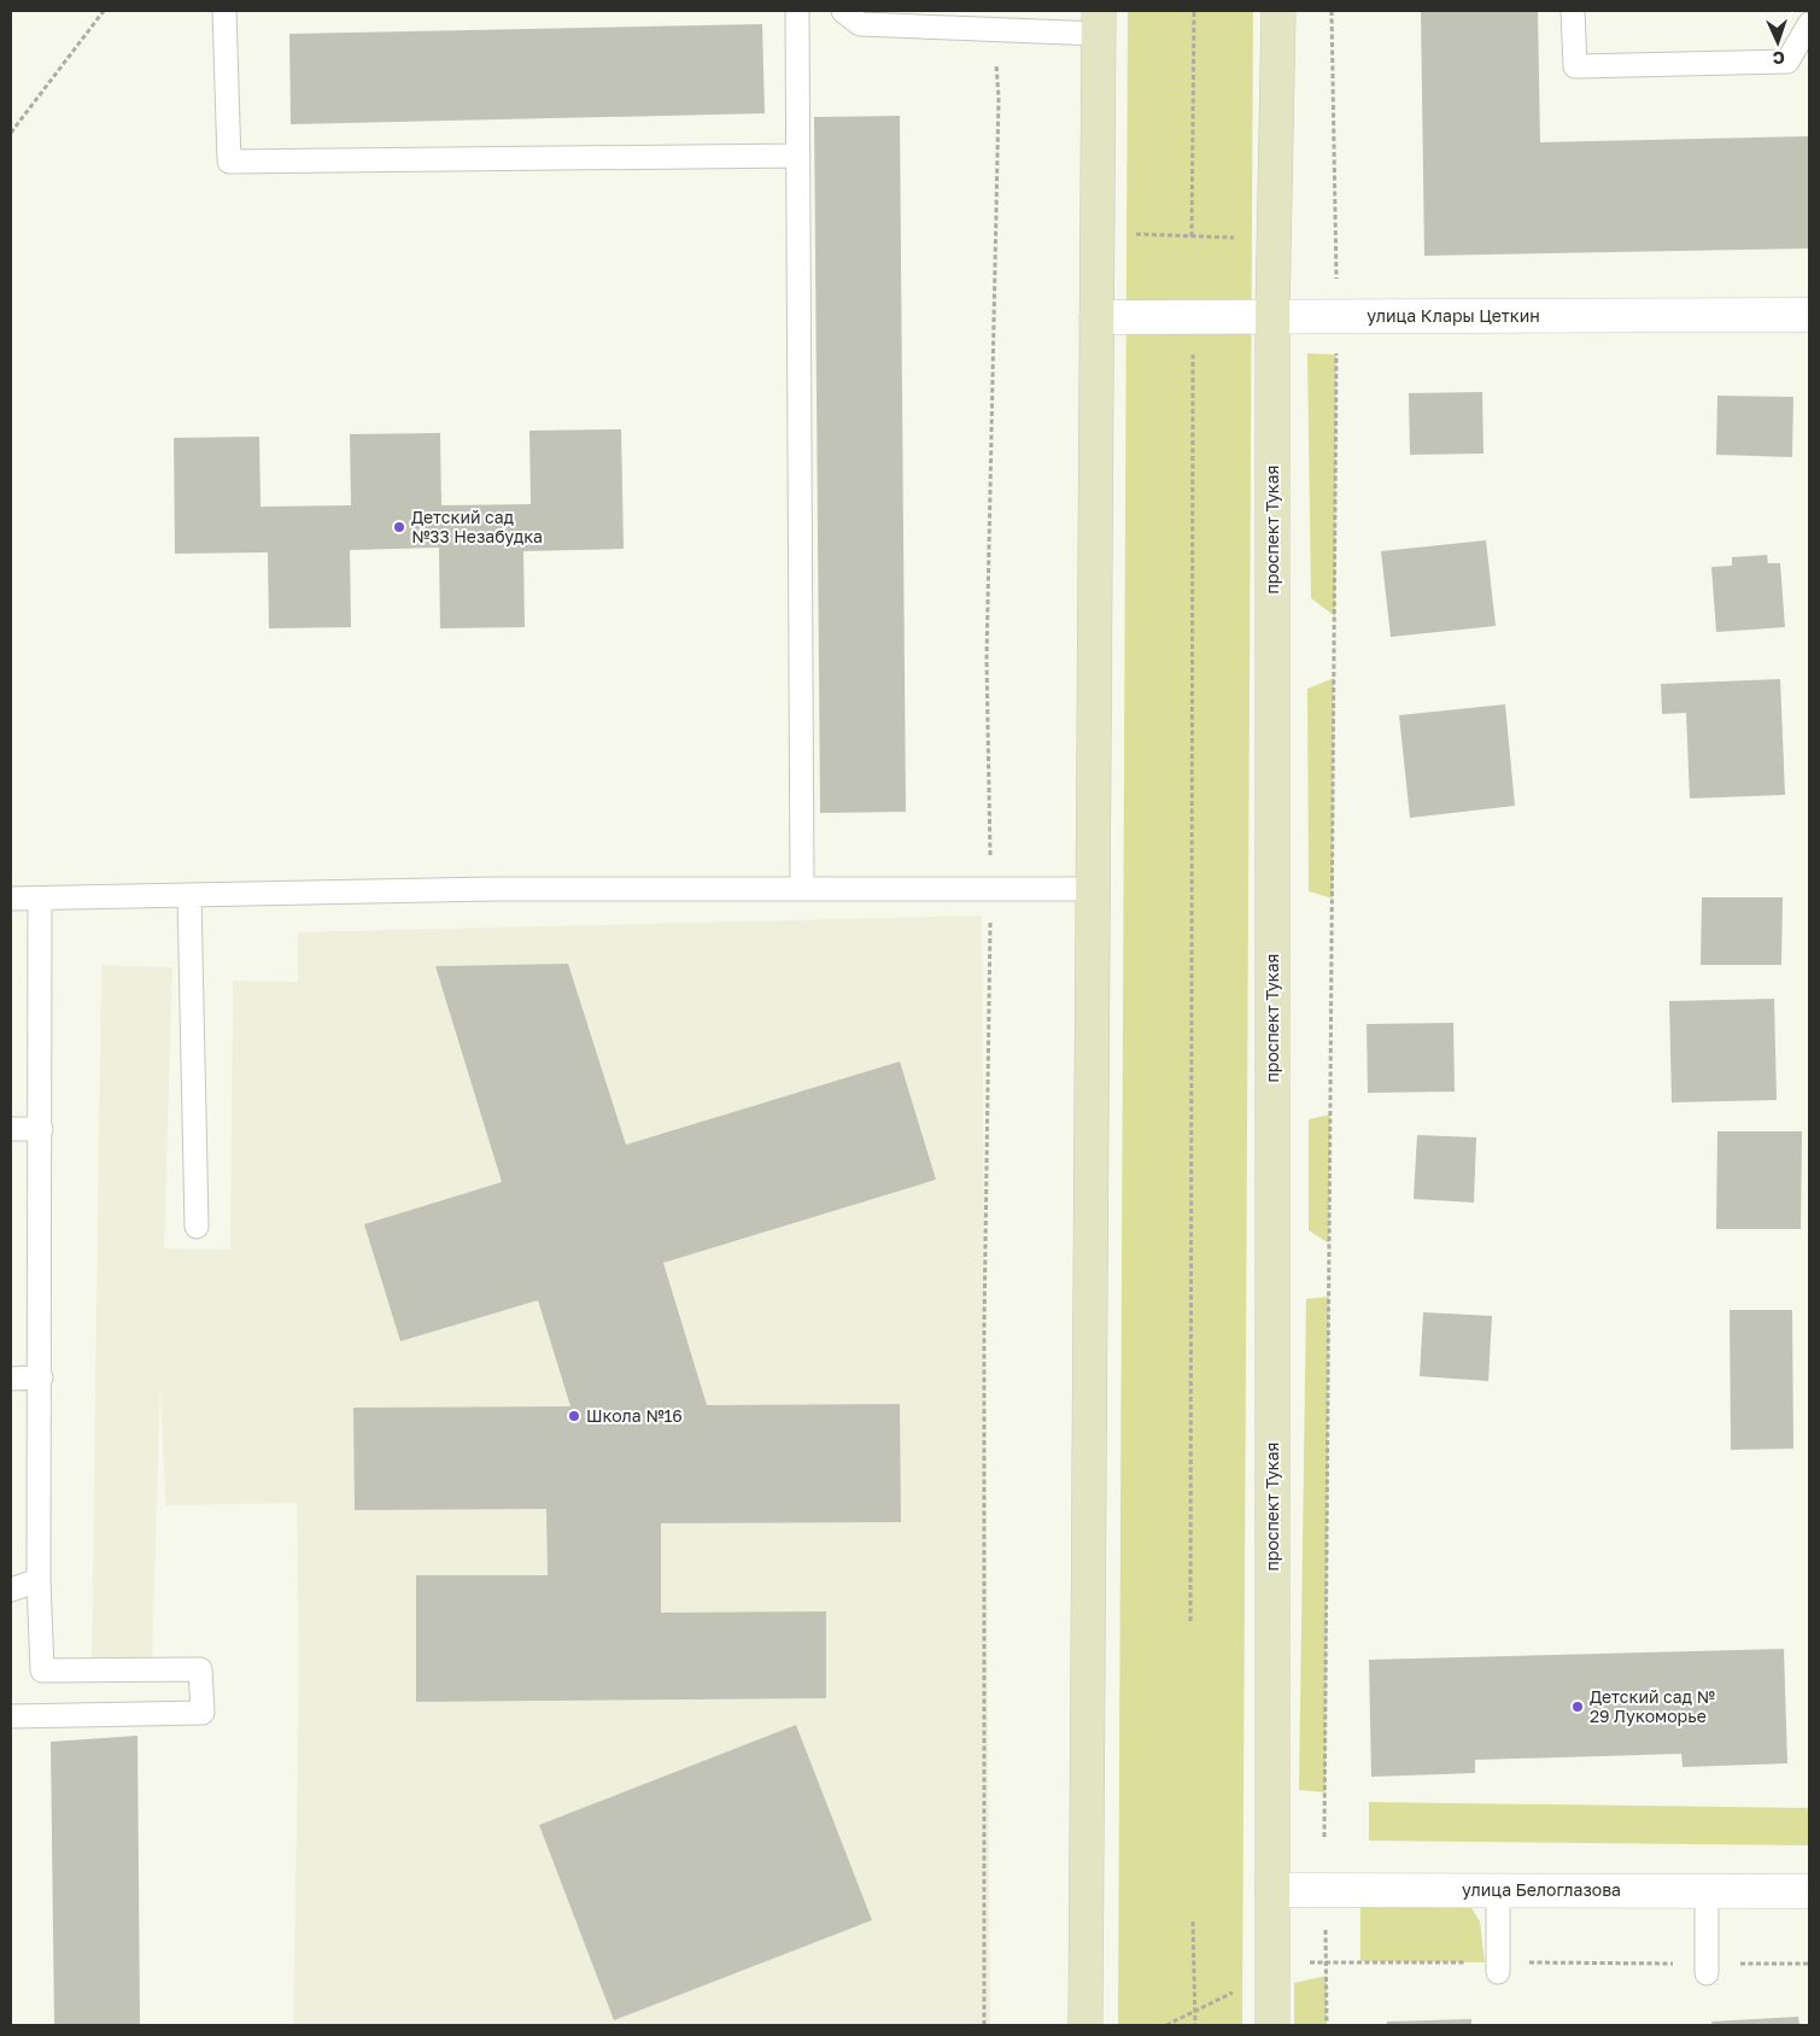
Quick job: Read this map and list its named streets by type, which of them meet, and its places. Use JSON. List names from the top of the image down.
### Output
{
  "streets": {
    "main road": ["проспект Тукая"],
    "street": ["улица Клары Цеткин", "улица Белоглазова"]
  },
  "crossings": [
    ["улица Клары Цеткин", "проспект Тукая"],
    ["проспект Тукая", "улица Белоглазова"]
  ],
  "places": ["Детский сад №33 Незабудка", "Школа №16", "Детский сад № 29 Лукоморье"],
  "north": "bottom"
}
